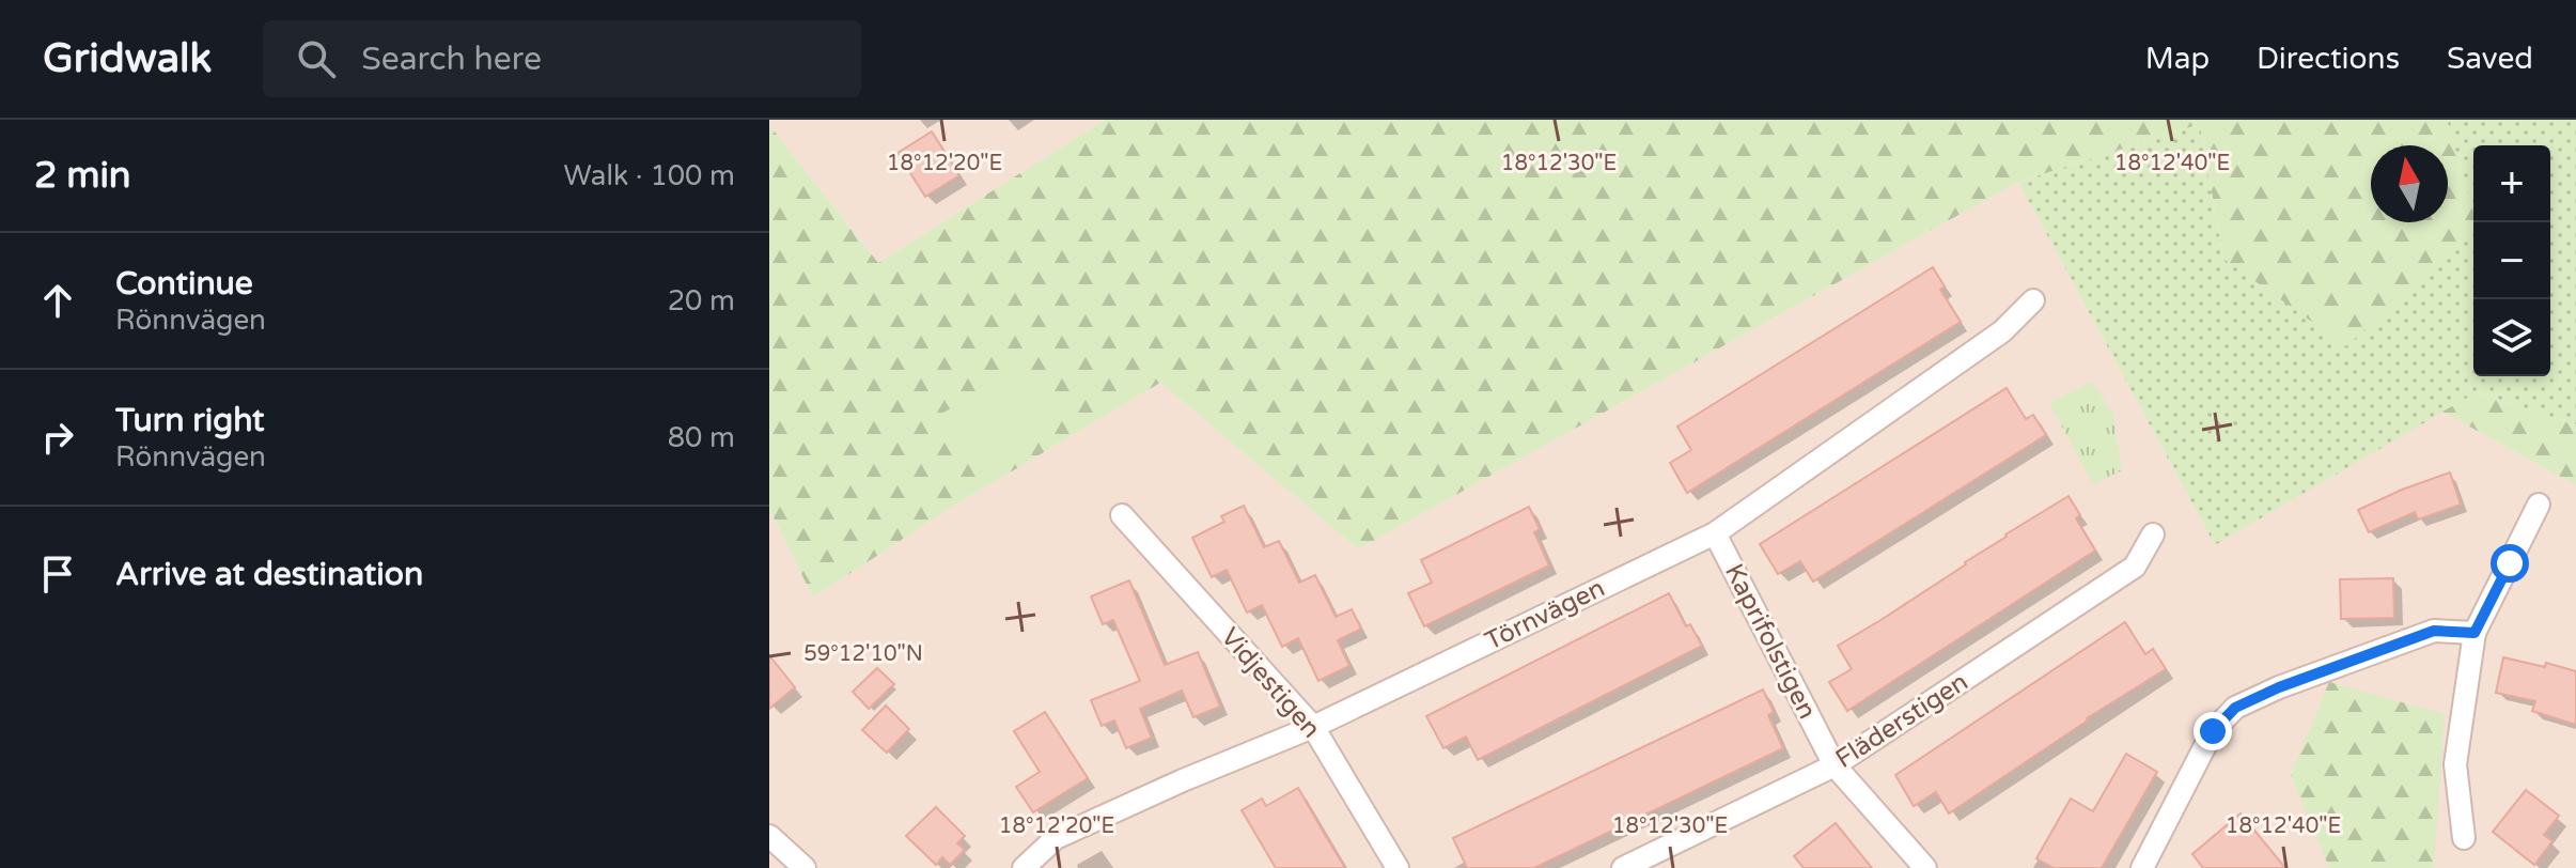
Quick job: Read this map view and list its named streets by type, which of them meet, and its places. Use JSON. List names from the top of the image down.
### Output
{
  "streets": {
    "street": [
      "Törnvägen",
      "Kaprifolstigen",
      "Vidjestigen",
      "Fläderstigen"
    ]
  },
  "crossings": [
    ["Törnvägen", "Kaprifolstigen"],
    ["Törnvägen", "Vidjestigen"],
    ["Kaprifolstigen", "Fläderstigen"]
  ],
  "north": "top",
  "page": {
    "header": "Gridwalk",
    "search": "Search here",
    "nav": ["Map", "Directions", "Saved"],
    "heading": ["2 min", "Walk · 100 m"],
    "map_buttons": ["+", "−"],
    "list": [
      ["Continue", "Rönnvägen", "20 m"],
      ["Turn right", "Rönnvägen", "80 m"],
      "Arrive at destination"
    ]
  },
  "coordinates": [
    "18°12'20\"E",
    "18°12'30\"E",
    "18°12'40\"E",
    "59°12'10\"N"
  ]
}
